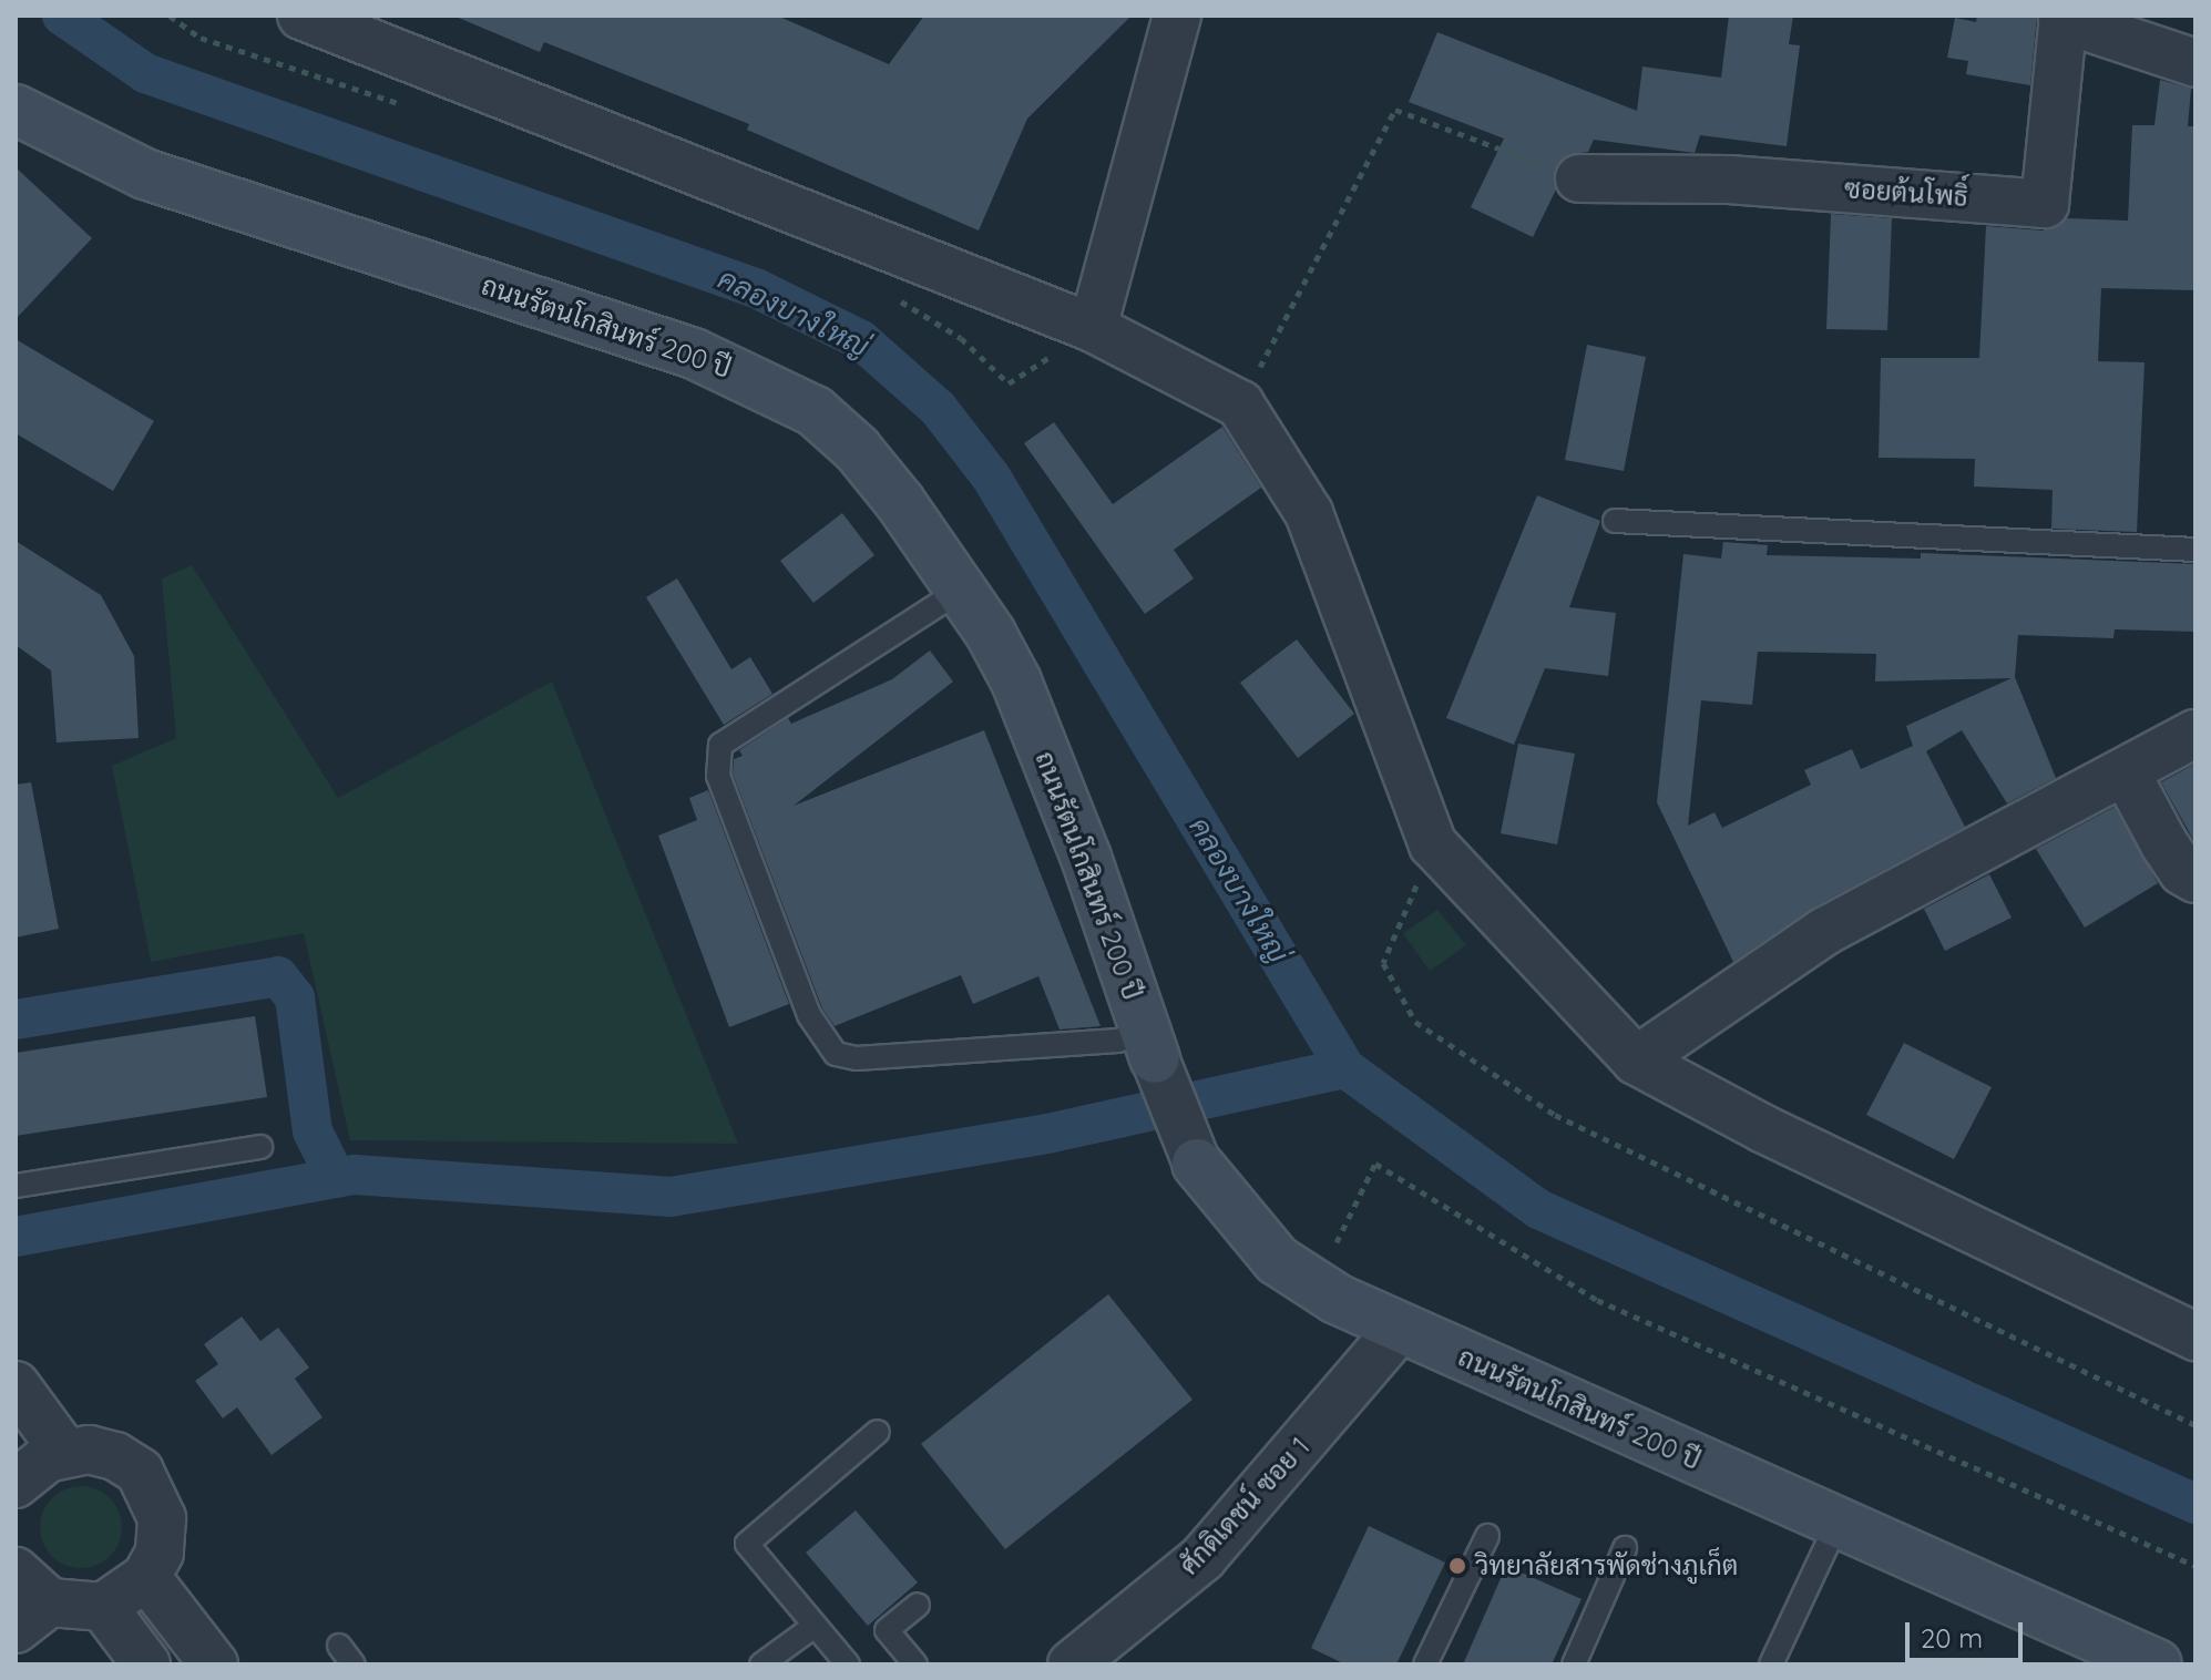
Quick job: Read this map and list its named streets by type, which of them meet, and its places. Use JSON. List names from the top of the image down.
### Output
{
  "streets": {
    "street": ["ซอยต้นโพธิ์", "ถนนรัตนโกสินทร์ 200 ปี", "ศักดิเดชน์ ซอย 1"]
  },
  "crossings": [
    ["ถนนรัตนโกสินทร์ 200 ปี", "ศักดิเดชน์ ซอย 1"]
  ],
  "water": ["คลองบางใหญ่"],
  "places": ["วิทยาลัยสารพัดช่างภูเก็ต"],
  "scale_bar": "20 m"
}
